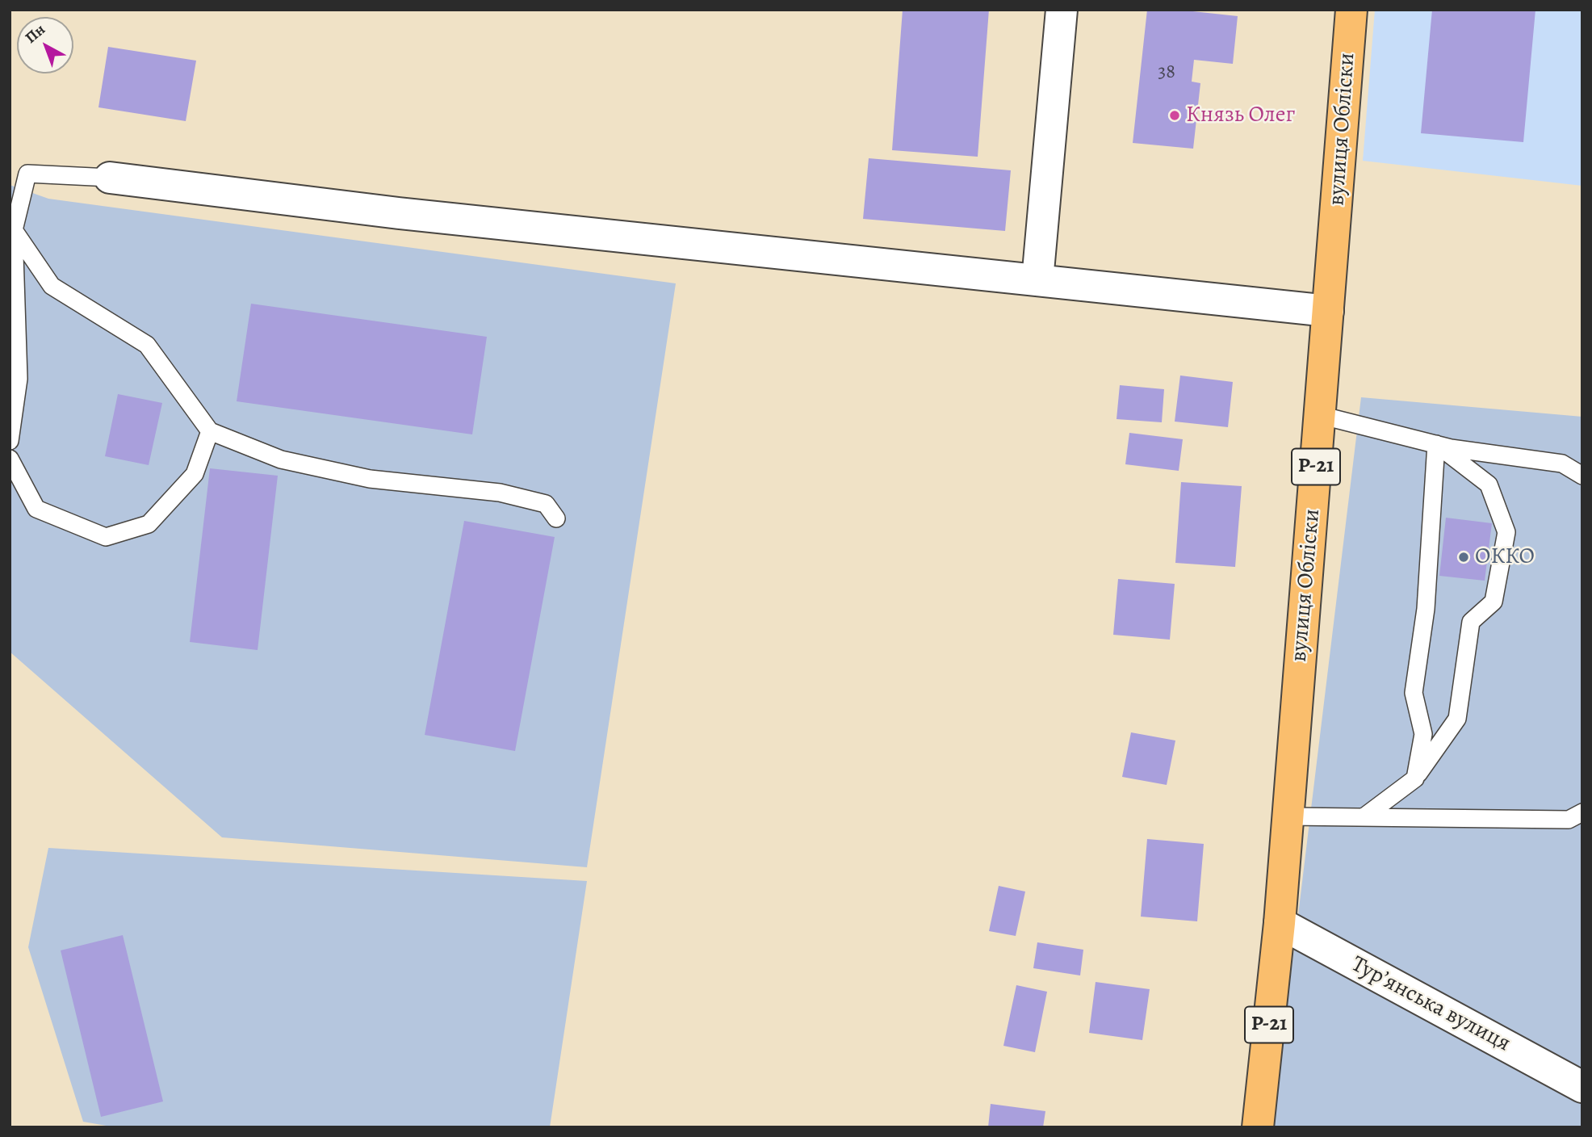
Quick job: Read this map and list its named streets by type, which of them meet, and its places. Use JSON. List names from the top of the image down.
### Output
{
  "streets": {
    "main road": ["вулиця Обліски", "Р-21"],
    "street": ["Турʼянська вулиця"]
  },
  "crossings": [
    ["вулиця Обліски", "Турʼянська вулиця"]
  ],
  "places": ["Князь Олег", "ОККО"],
  "house_numbers": ["38"],
  "north": "top left"
}
